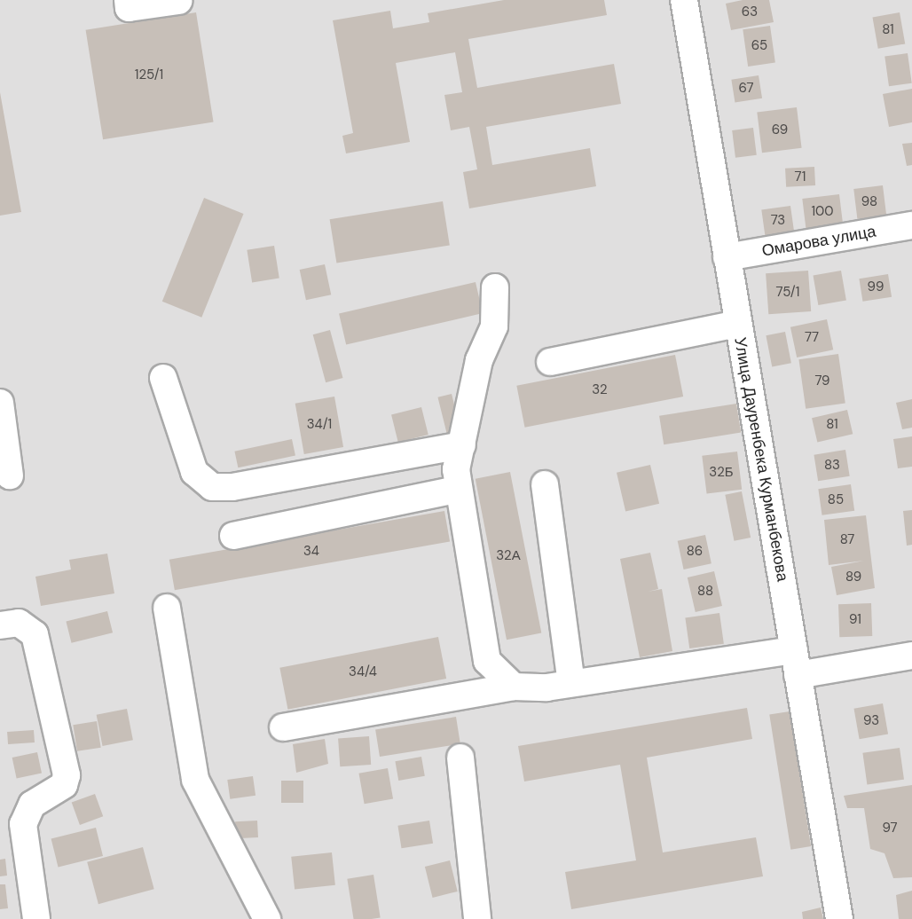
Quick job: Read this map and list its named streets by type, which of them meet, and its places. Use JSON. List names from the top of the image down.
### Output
{
  "streets": {
    "street": ["Омарова улица", "Улица Дауренбека Курманбекова"]
  },
  "crossings": [
    ["Омарова улица", "Улица Дауренбека Курманбекова"]
  ],
  "house_numbers": [
    "63",
    "81",
    "65",
    "125/1",
    "67",
    "69",
    "71",
    "98",
    "100",
    "73",
    "99",
    "75/1",
    "77",
    "79",
    "32",
    "34/1",
    "81",
    "83",
    "32Б",
    "85",
    "87",
    "34",
    "86",
    "32А",
    "89",
    "88",
    "91",
    "34/4",
    "93",
    "97"
  ]
}
